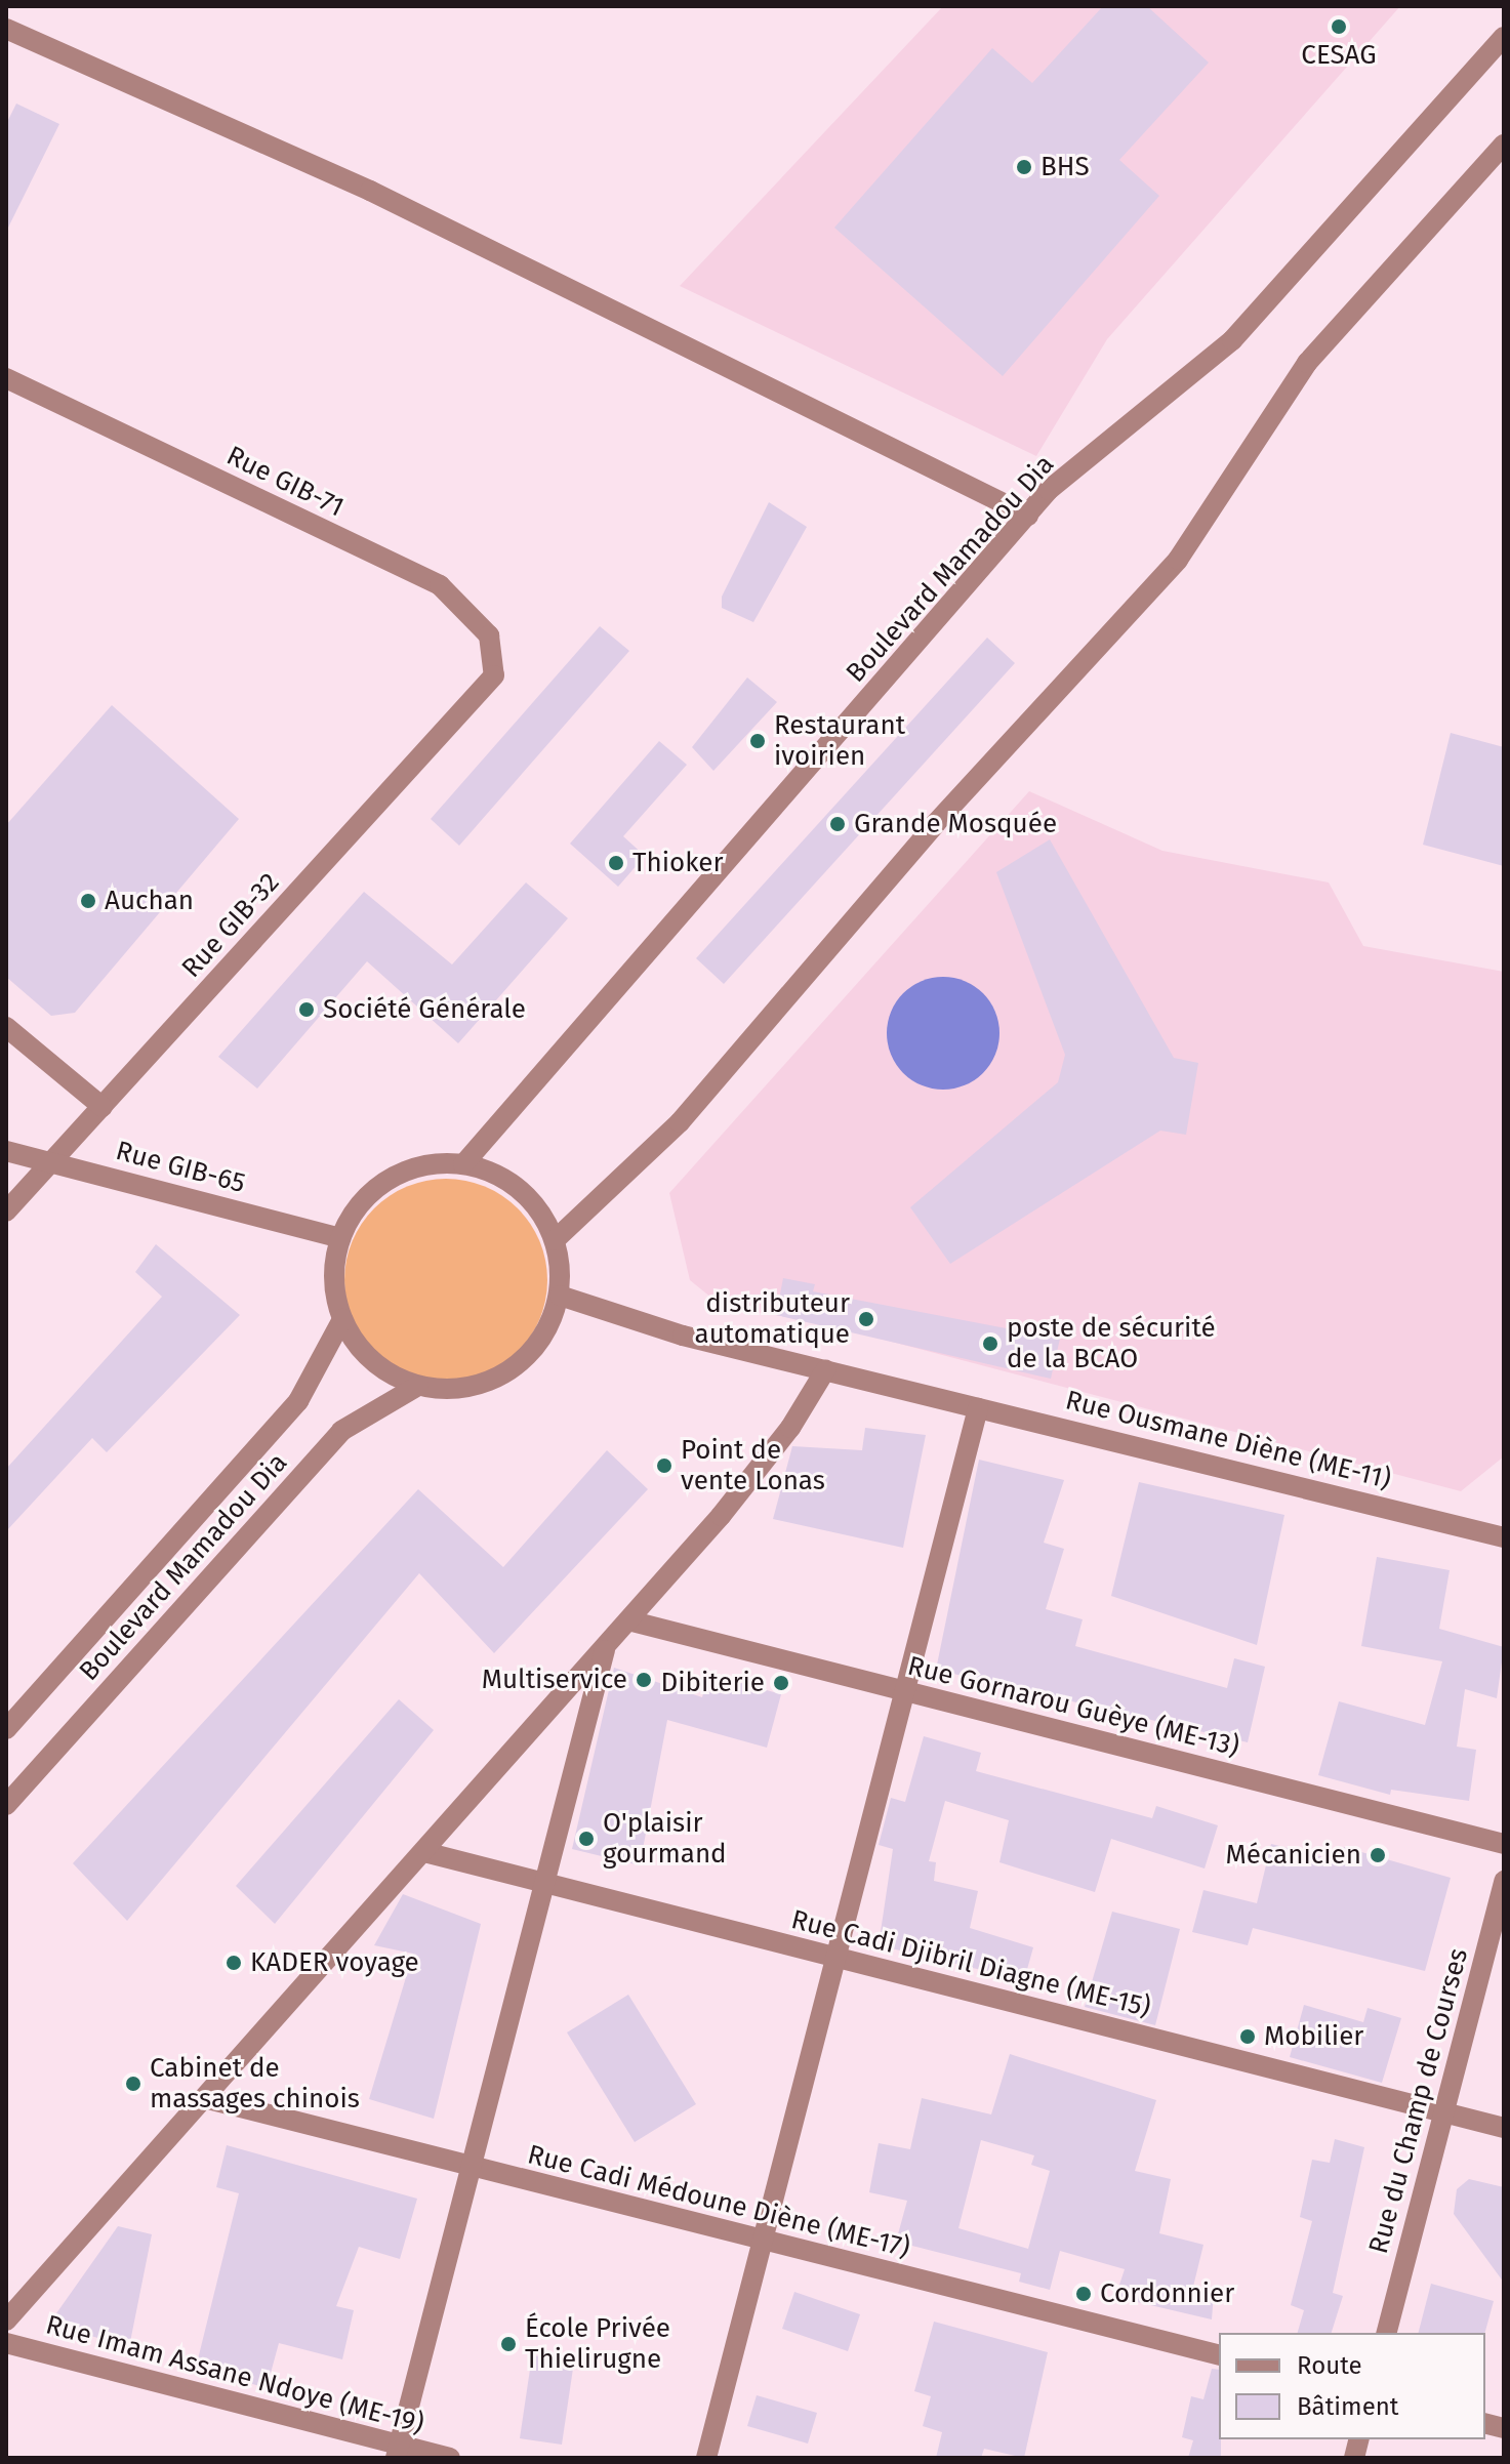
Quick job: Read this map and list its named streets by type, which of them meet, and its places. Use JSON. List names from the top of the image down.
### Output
{
  "streets": {
    "street": [
      "Rue GIB-71",
      "Boulevard Mamadou Dia",
      "Rue GIB-32",
      "Rue GIB-65",
      "Rue Ousmane Diène (ME-11)",
      "Rue Gornarou Guèye (ME-13)",
      "Rue Cadi Djibril Diagne (ME-15)",
      "Rue du Champ de Courses",
      "Rue Cadi Médoune Diène (ME-17)",
      "Rue Imam Assane Ndoye (ME-19)"
    ]
  },
  "crossings": [
    ["Rue GIB-71", "Rue GIB-32"],
    ["Boulevard Mamadou Dia", "Rue GIB-65"],
    ["Boulevard Mamadou Dia", "Rue Ousmane Diène (ME-11)"],
    ["Rue GIB-32", "Rue GIB-65"],
    ["Rue GIB-65", "Rue Ousmane Diène (ME-11)"],
    ["Rue Cadi Djibril Diagne (ME-15)", "Rue du Champ de Courses"]
  ],
  "places": [
    "CESAG",
    "BHS",
    "Restaurant ivoirien",
    "Grande Mosquée",
    "Thioker",
    "Auchan",
    "Société Générale",
    "distributeur automatique",
    "poste de sécurité de la BCAO",
    "Point de vente Lonas",
    "Multiservice",
    "Dibiterie",
    "O'plaisir gourmand",
    "Mécanicien",
    "KADER voyage",
    "Mobilier",
    "Cabinet de massages chinois",
    "Cordonnier",
    "École Privée Thielirugne"
  ],
  "legend": ["Route", "Bâtiment"]
}
